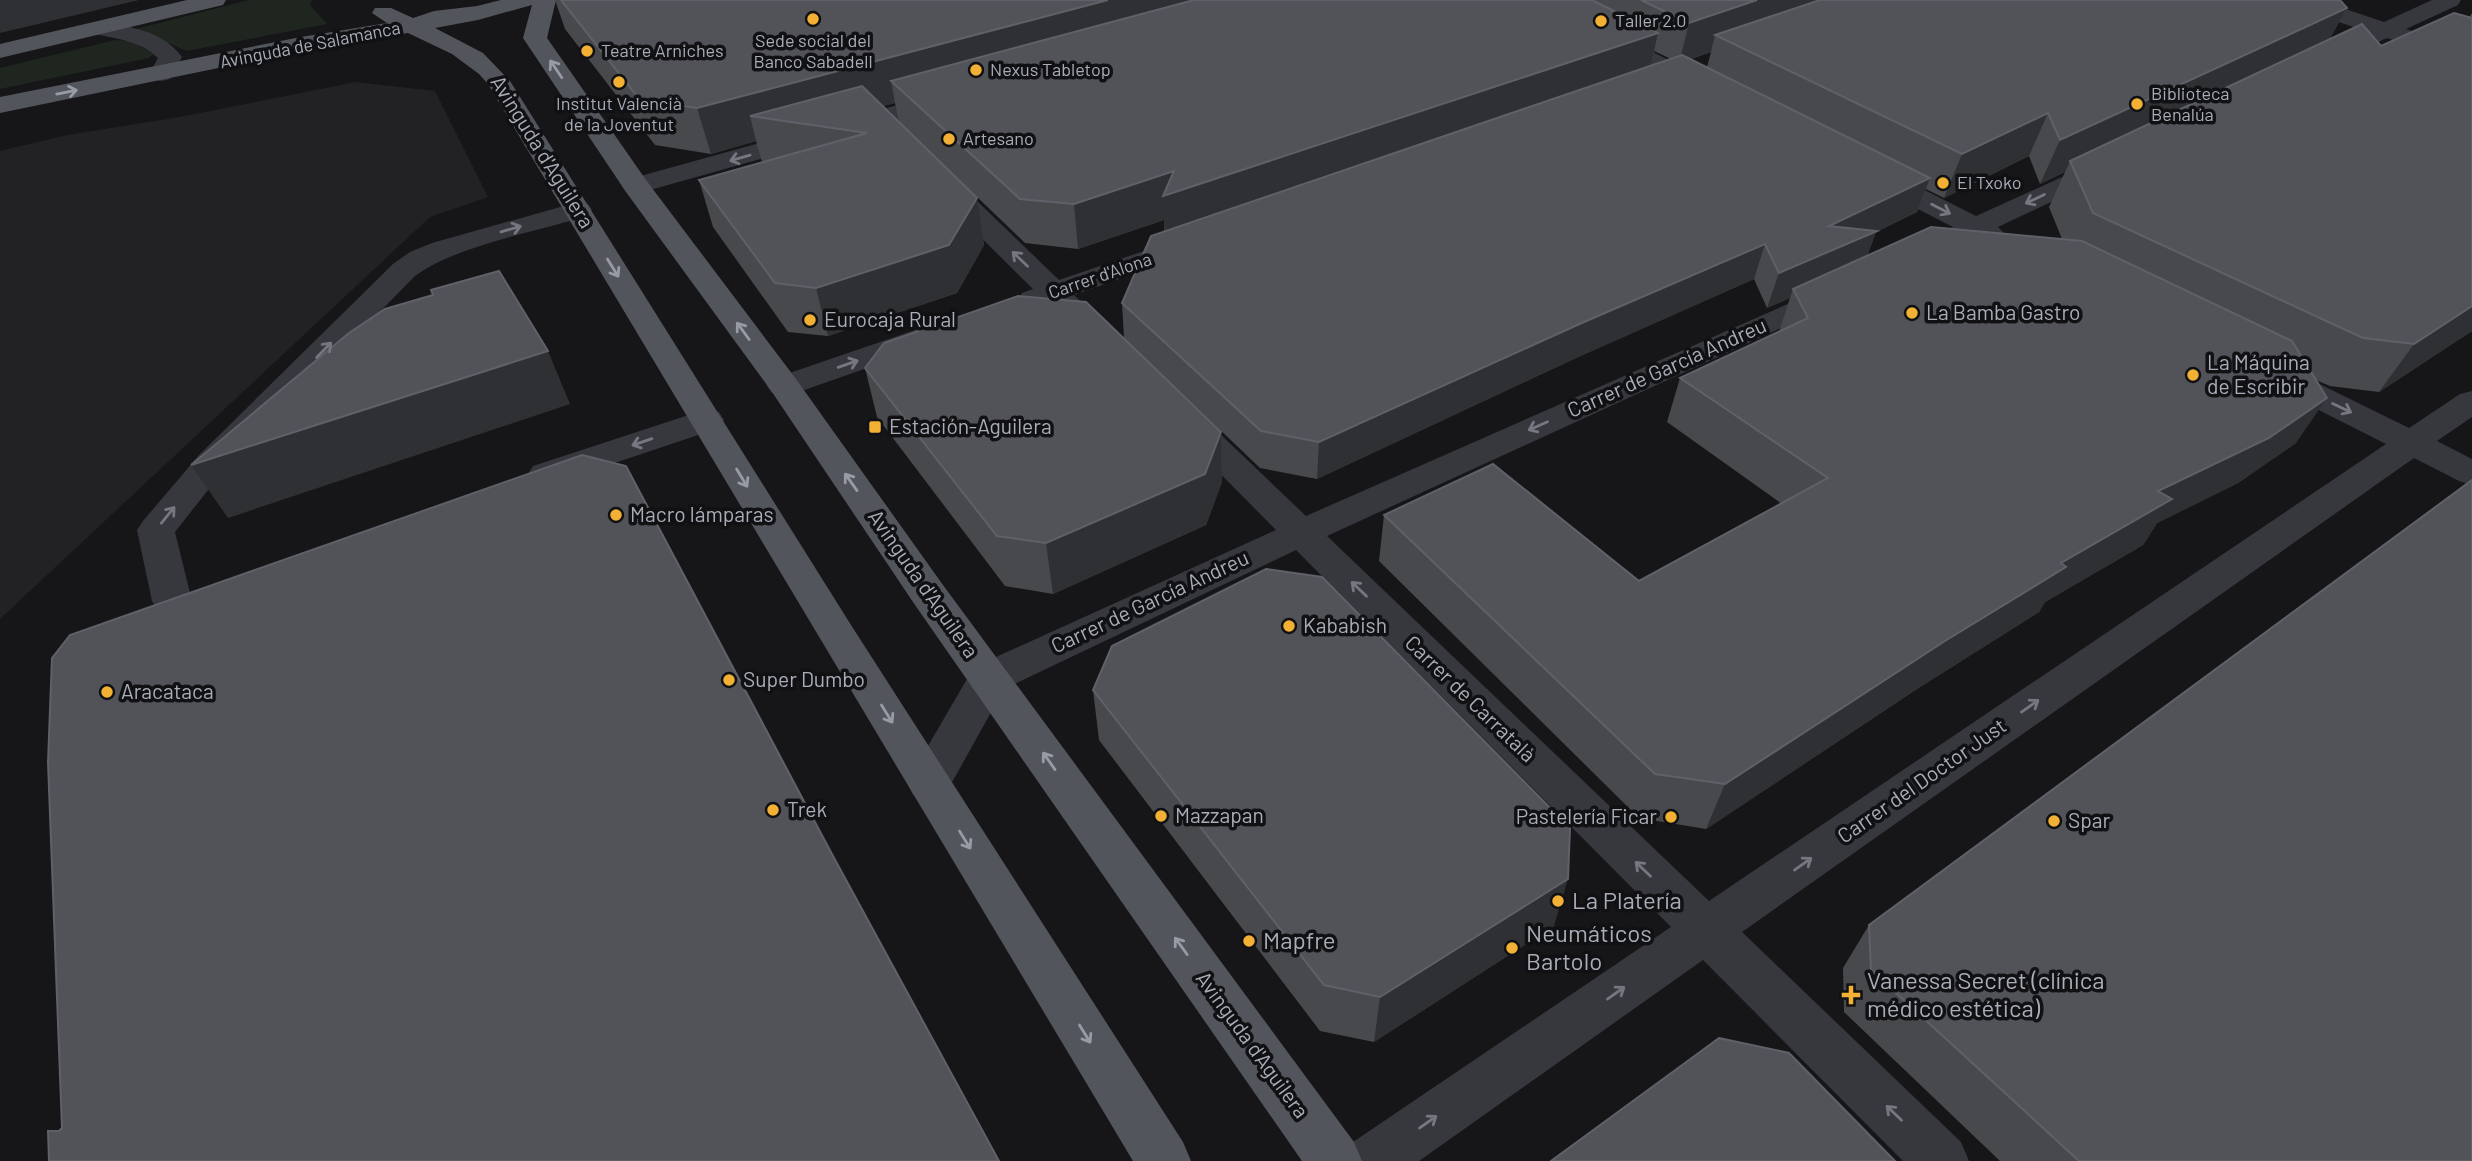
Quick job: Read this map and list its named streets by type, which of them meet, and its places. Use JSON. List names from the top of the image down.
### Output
{
  "streets": {
    "main road": ["Avinguda de Salamanca", "Avinguda d'Aguilera"],
    "street": [
      "Carrer d'Alona",
      "Carrer de García Andreu",
      "Carrer de Carratalà",
      "Carrer del Doctor Just"
    ]
  },
  "crossings": [
    ["Avinguda de Salamanca", "Avinguda d'Aguilera"],
    ["Avinguda d'Aguilera", "Carrer de García Andreu"],
    ["Carrer de García Andreu", "Carrer de Carratalà"],
    ["Carrer de Carratalà", "Carrer del Doctor Just"]
  ],
  "one_way": ["Carrer de García Andreu", "Carrer de Carratalà", "Carrer del Doctor Just"],
  "places": {
    "other": [
      "Sede social del Banco Sabadell",
      "Taller 2.0",
      "Teatre Arniches",
      "Nexus Tabletop",
      "Institut Valencià de la Joventut",
      "Biblioteca Benalúa",
      "Artesano",
      "El Txoko",
      "La Bamba Gastro",
      "Eurocaja Rural",
      "La Máquina de Escribir",
      "Macro lámparas",
      "Kababish",
      "Super Dumbo",
      "Aracataca",
      "Trek",
      "Mazzapan",
      "Pastelería Ficar",
      "Spar",
      "La Platería",
      "Mapfre",
      "Neumáticos Bartolo"
    ],
    "transit": ["Estación-Aguilera"],
    "health": ["Vanessa Secret (clínica médico estética)"]
  }
}
